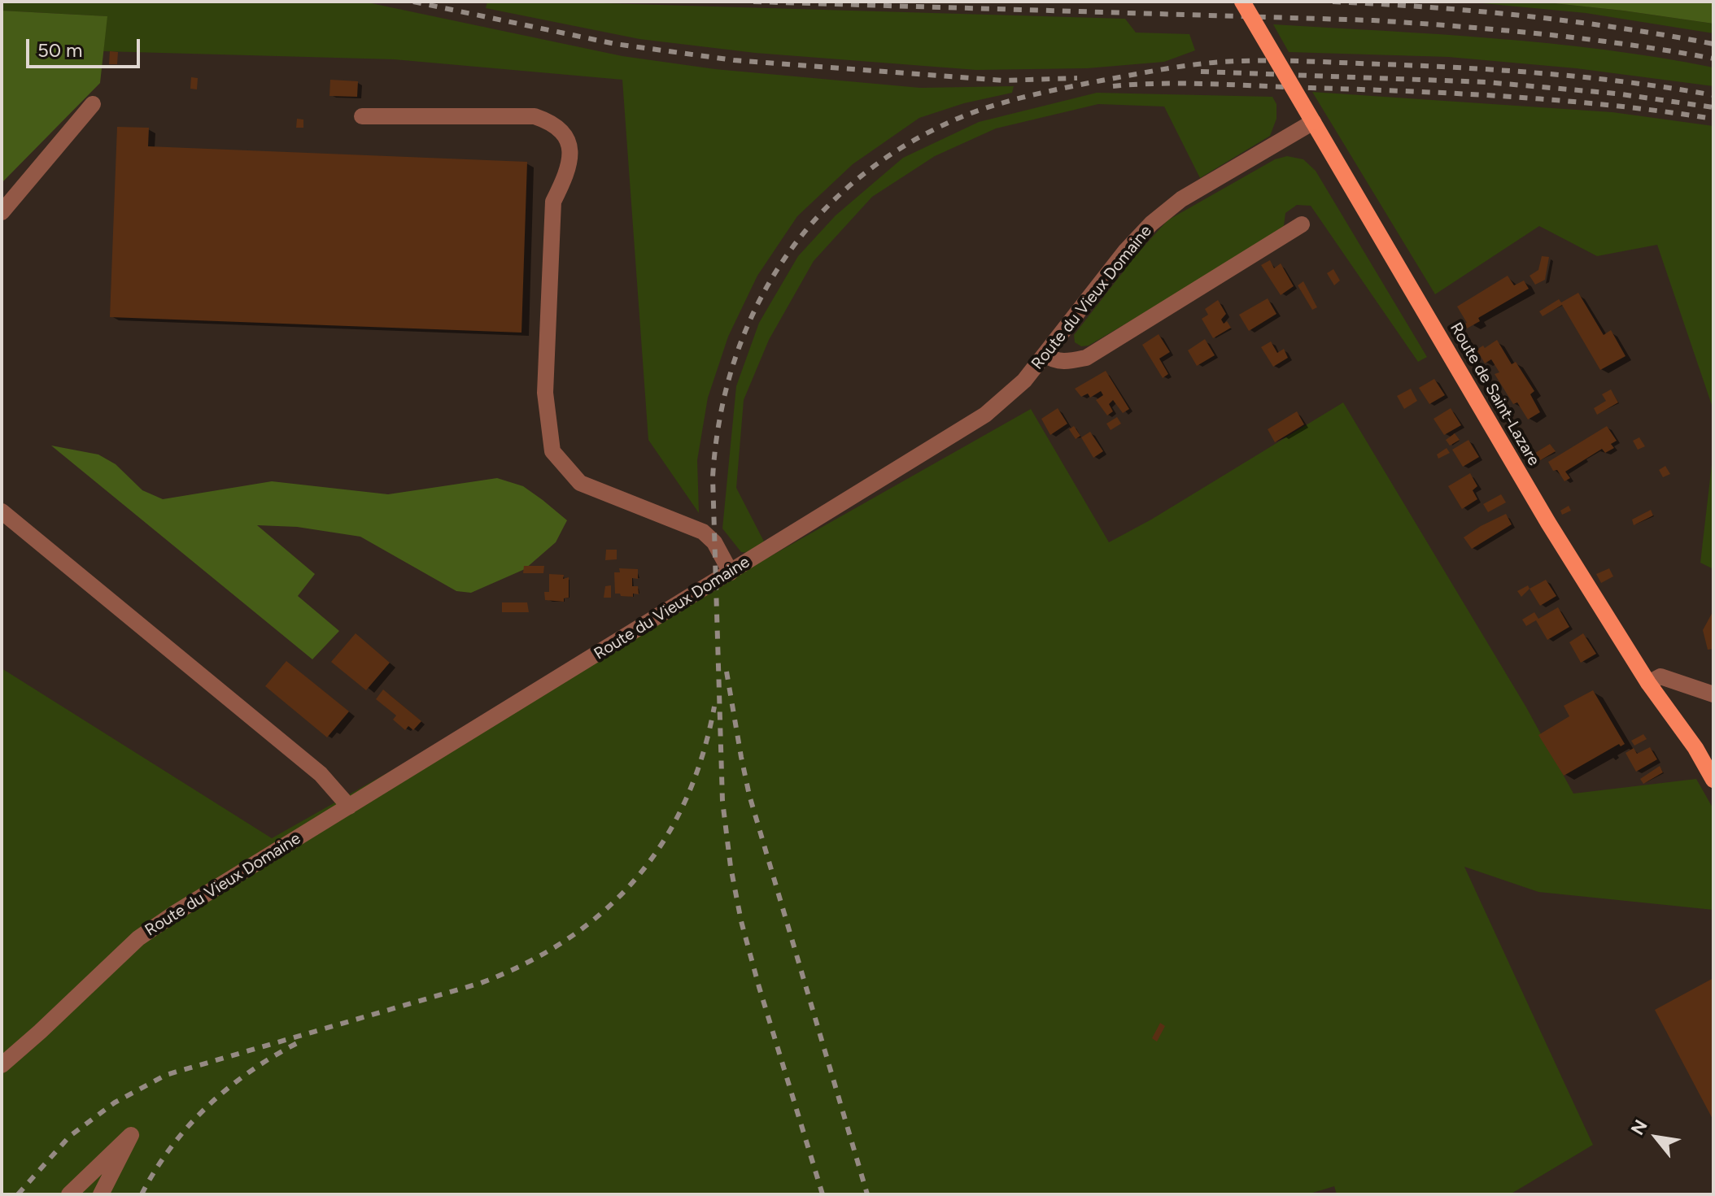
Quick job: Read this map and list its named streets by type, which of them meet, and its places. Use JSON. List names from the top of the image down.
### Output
{
  "streets": {
    "main road": ["Route de Saint-Lazare"],
    "street": ["Route du Vieux Domaine"]
  },
  "crossings": [
    ["Route du Vieux Domaine", "Route de Saint-Lazare"]
  ],
  "scale_bar": "50 m",
  "north": "top left"
}
